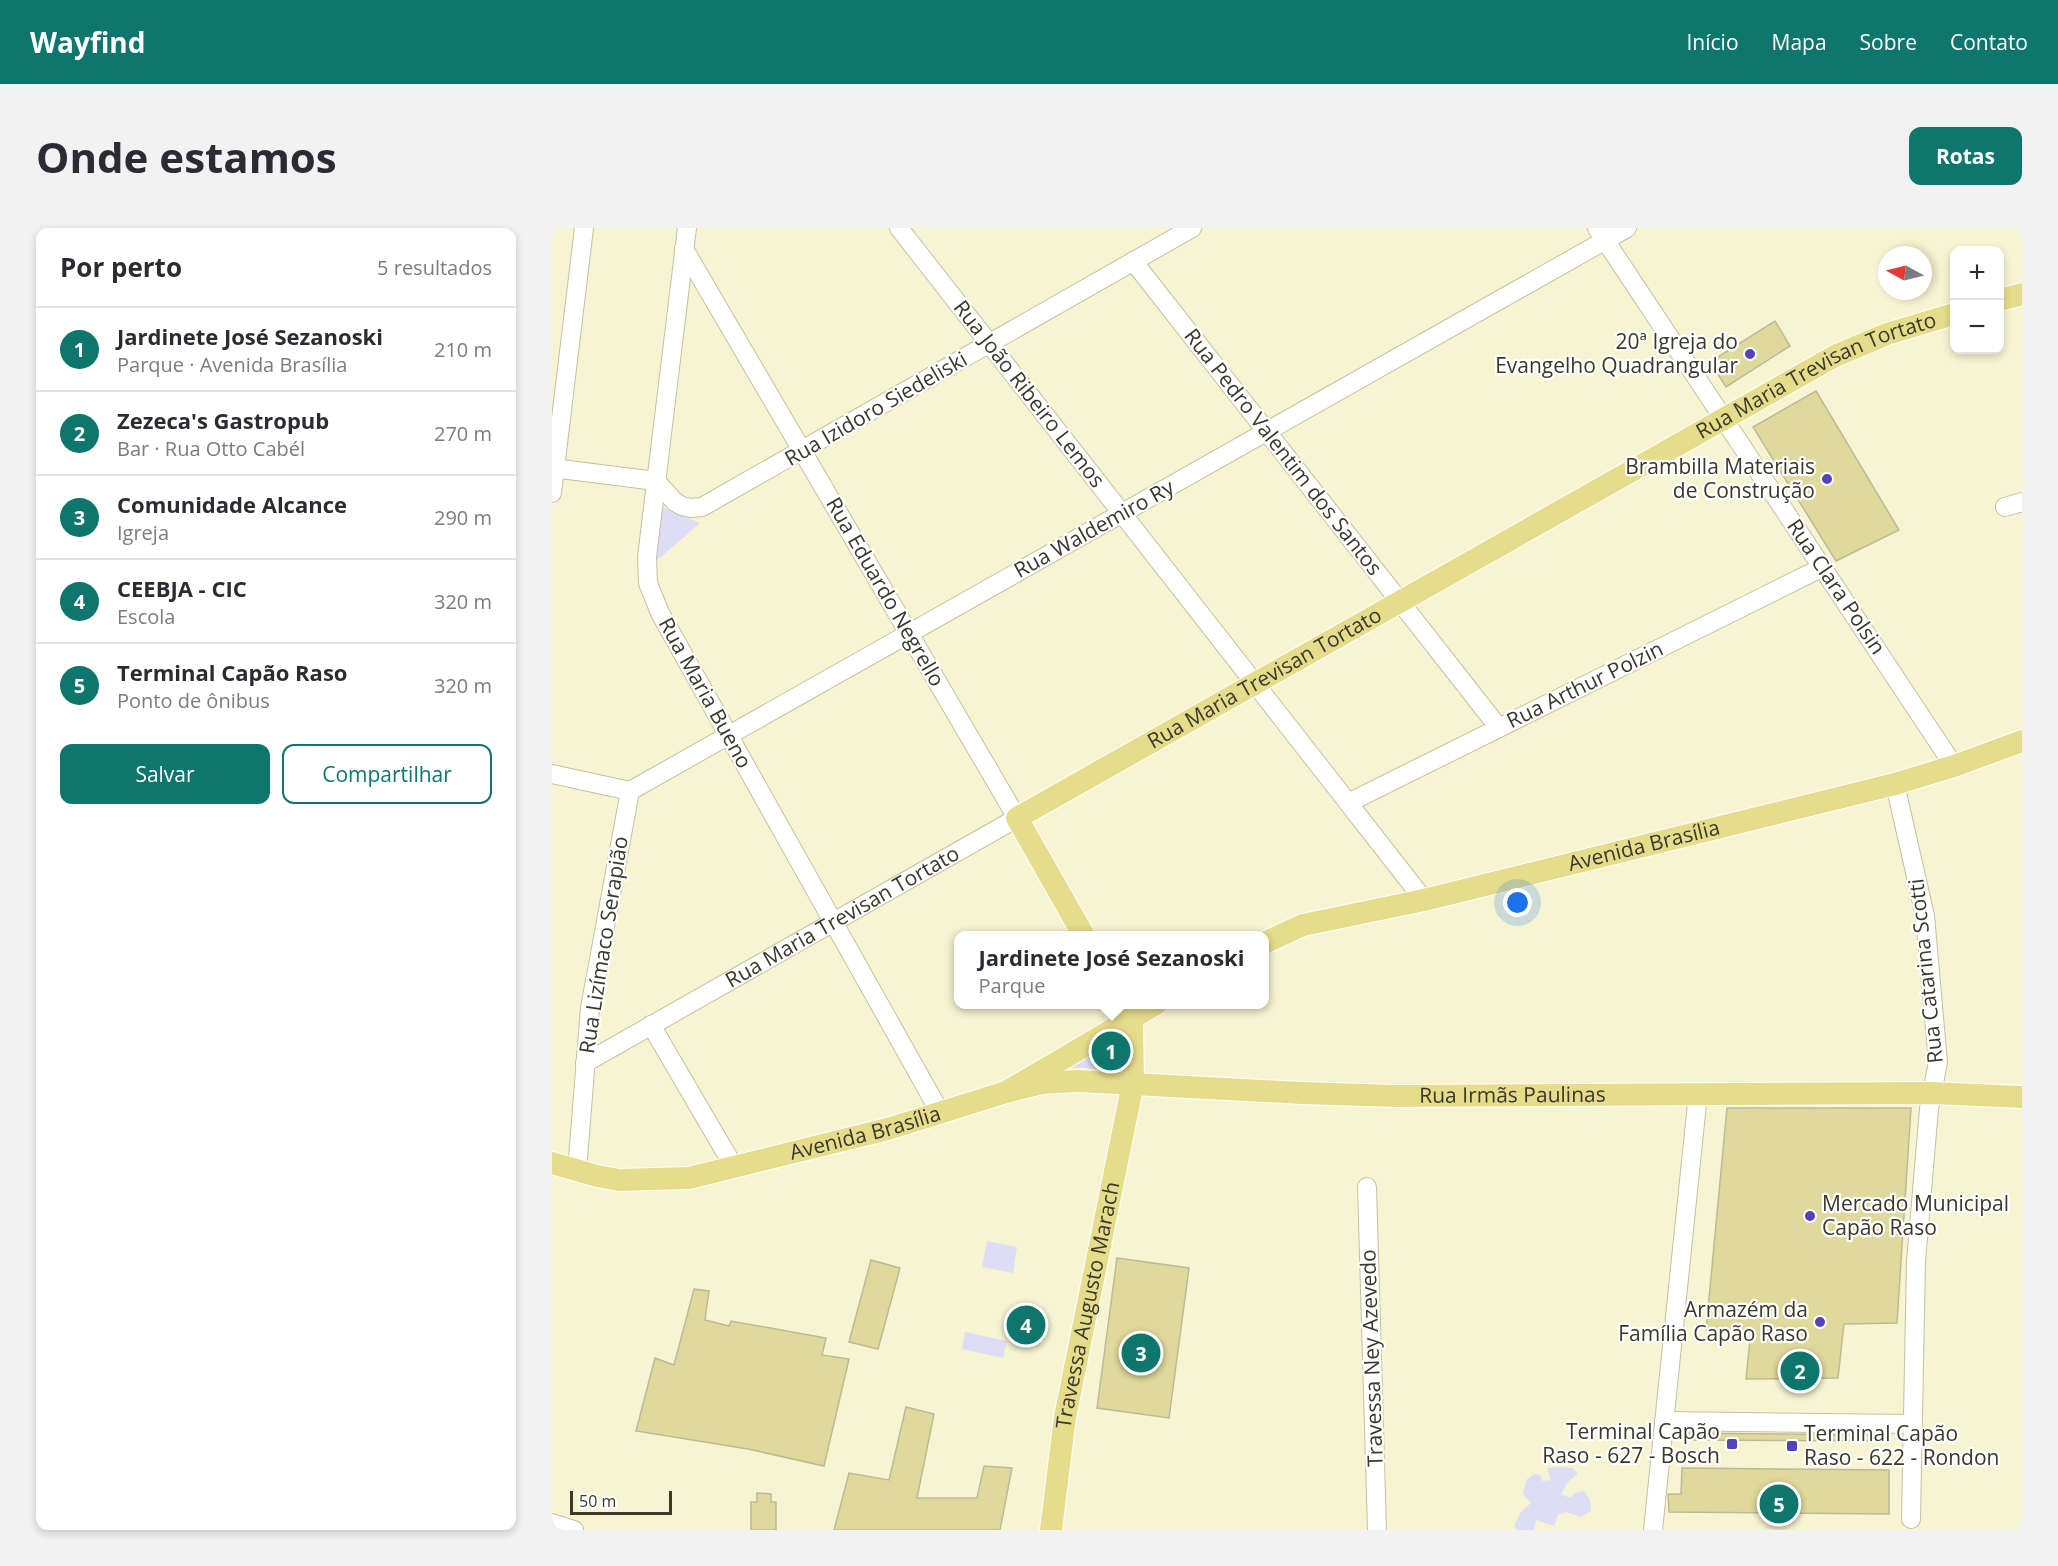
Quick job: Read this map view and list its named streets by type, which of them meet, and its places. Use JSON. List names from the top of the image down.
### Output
{
  "streets": {
    "main road": [
      "Rua Maria Trevisan Tortato",
      "Rua Eduardo Negrello",
      "Avenida Brasília",
      "Rua Irmãs Paulinas",
      "Travessa Augusto Marach"
    ],
    "street": [
      "Rua João Ribeiro Lemos",
      "Rua Izidoro Siedeliski",
      "Rua Pedro Valentim dos Santos",
      "Rua Waldemiro Ry",
      "Rua Clara Polsin",
      "Rua Arthur Polzin",
      "Rua Maria Bueno",
      "Rua Lizímaco Serapião",
      "Rua Catarina Scotti",
      "Travessa Ney Azevedo"
    ]
  },
  "crossings": [
    ["Rua Maria Trevisan Tortato", "Rua João Ribeiro Lemos"],
    ["Rua Maria Trevisan Tortato", "Rua Pedro Valentim dos Santos"],
    ["Rua Maria Trevisan Tortato", "Rua Clara Polsin"],
    ["Rua Maria Trevisan Tortato", "Rua Eduardo Negrello"],
    ["Rua Maria Trevisan Tortato", "Rua Maria Bueno"],
    ["Rua Maria Trevisan Tortato", "Rua Lizímaco Serapião"],
    ["Rua João Ribeiro Lemos", "Rua Izidoro Siedeliski"],
    ["Rua João Ribeiro Lemos", "Rua Waldemiro Ry"],
    ["Rua João Ribeiro Lemos", "Rua Arthur Polzin"],
    ["Rua João Ribeiro Lemos", "Avenida Brasília"],
    ["Rua Izidoro Siedeliski", "Rua Pedro Valentim dos Santos"],
    ["Rua Izidoro Siedeliski", "Rua Eduardo Negrello"],
    ["Rua Izidoro Siedeliski", "Rua Maria Bueno"],
    ["Rua Pedro Valentim dos Santos", "Rua Waldemiro Ry"],
    ["Rua Pedro Valentim dos Santos", "Rua Arthur Polzin"],
    ["Rua Waldemiro Ry", "Rua Clara Polsin"],
    ["Rua Waldemiro Ry", "Rua Eduardo Negrello"],
    ["Rua Waldemiro Ry", "Rua Maria Bueno"],
    ["Rua Waldemiro Ry", "Rua Lizímaco Serapião"],
    ["Rua Clara Polsin", "Rua Arthur Polzin"],
    ["Rua Clara Polsin", "Avenida Brasília"],
    ["Rua Eduardo Negrello", "Rua Maria Bueno"],
    ["Rua Maria Bueno", "Avenida Brasília"],
    ["Avenida Brasília", "Rua Lizímaco Serapião"],
    ["Avenida Brasília", "Rua Catarina Scotti"],
    ["Avenida Brasília", "Rua Irmãs Paulinas"],
    ["Rua Catarina Scotti", "Rua Irmãs Paulinas"],
    ["Rua Irmãs Paulinas", "Travessa Augusto Marach"]
  ],
  "places": {
    "other": [
      "20ª Igreja do Evangelho Quadrangular",
      "Brambilla Materiais de Construção",
      "Mercado Municipal Capão Raso",
      "Armazém da Família Capão Raso"
    ],
    "transit": ["Terminal Capão Raso - 627 - Bosch", "Terminal Capão Raso - 622 - Rondon"]
  },
  "scale_bar": "50 m",
  "north": "left",
  "page": {
    "header": "Wayfind",
    "nav": [
      "Início",
      "Mapa",
      "Sobre",
      "Contato"
    ],
    "buttons": [
      "Rotas",
      ["Salvar", "Compartilhar"]
    ],
    "title": "Onde estamos",
    "heading": ["Por perto", "5 resultados"],
    "map_buttons": ["+", "−"],
    "list": [
      {
        "mark": "1",
        "name": "Jardinete José Sezanoski",
        "note": "Parque · Avenida Brasília",
        "value": "210 m"
      },
      {
        "mark": "2",
        "name": "Zezeca's Gastropub",
        "note": "Bar · Rua Otto Cabél",
        "value": "270 m"
      },
      {
        "mark": "3",
        "name": "Comunidade Alcance",
        "note": "Igreja",
        "value": "290 m"
      },
      {
        "mark": "4",
        "name": "CEEBJA - CIC",
        "note": "Escola",
        "value": "320 m"
      },
      {
        "mark": "5",
        "name": "Terminal Capão Raso",
        "note": "Ponto de ônibus",
        "value": "320 m"
      }
    ],
    "popup": ["Jardinete José Sezanoski", "Parque"],
    "pins": [
      "1",
      "4",
      "3",
      "2",
      "5"
    ],
    "scale": "50 m"
  }
}
